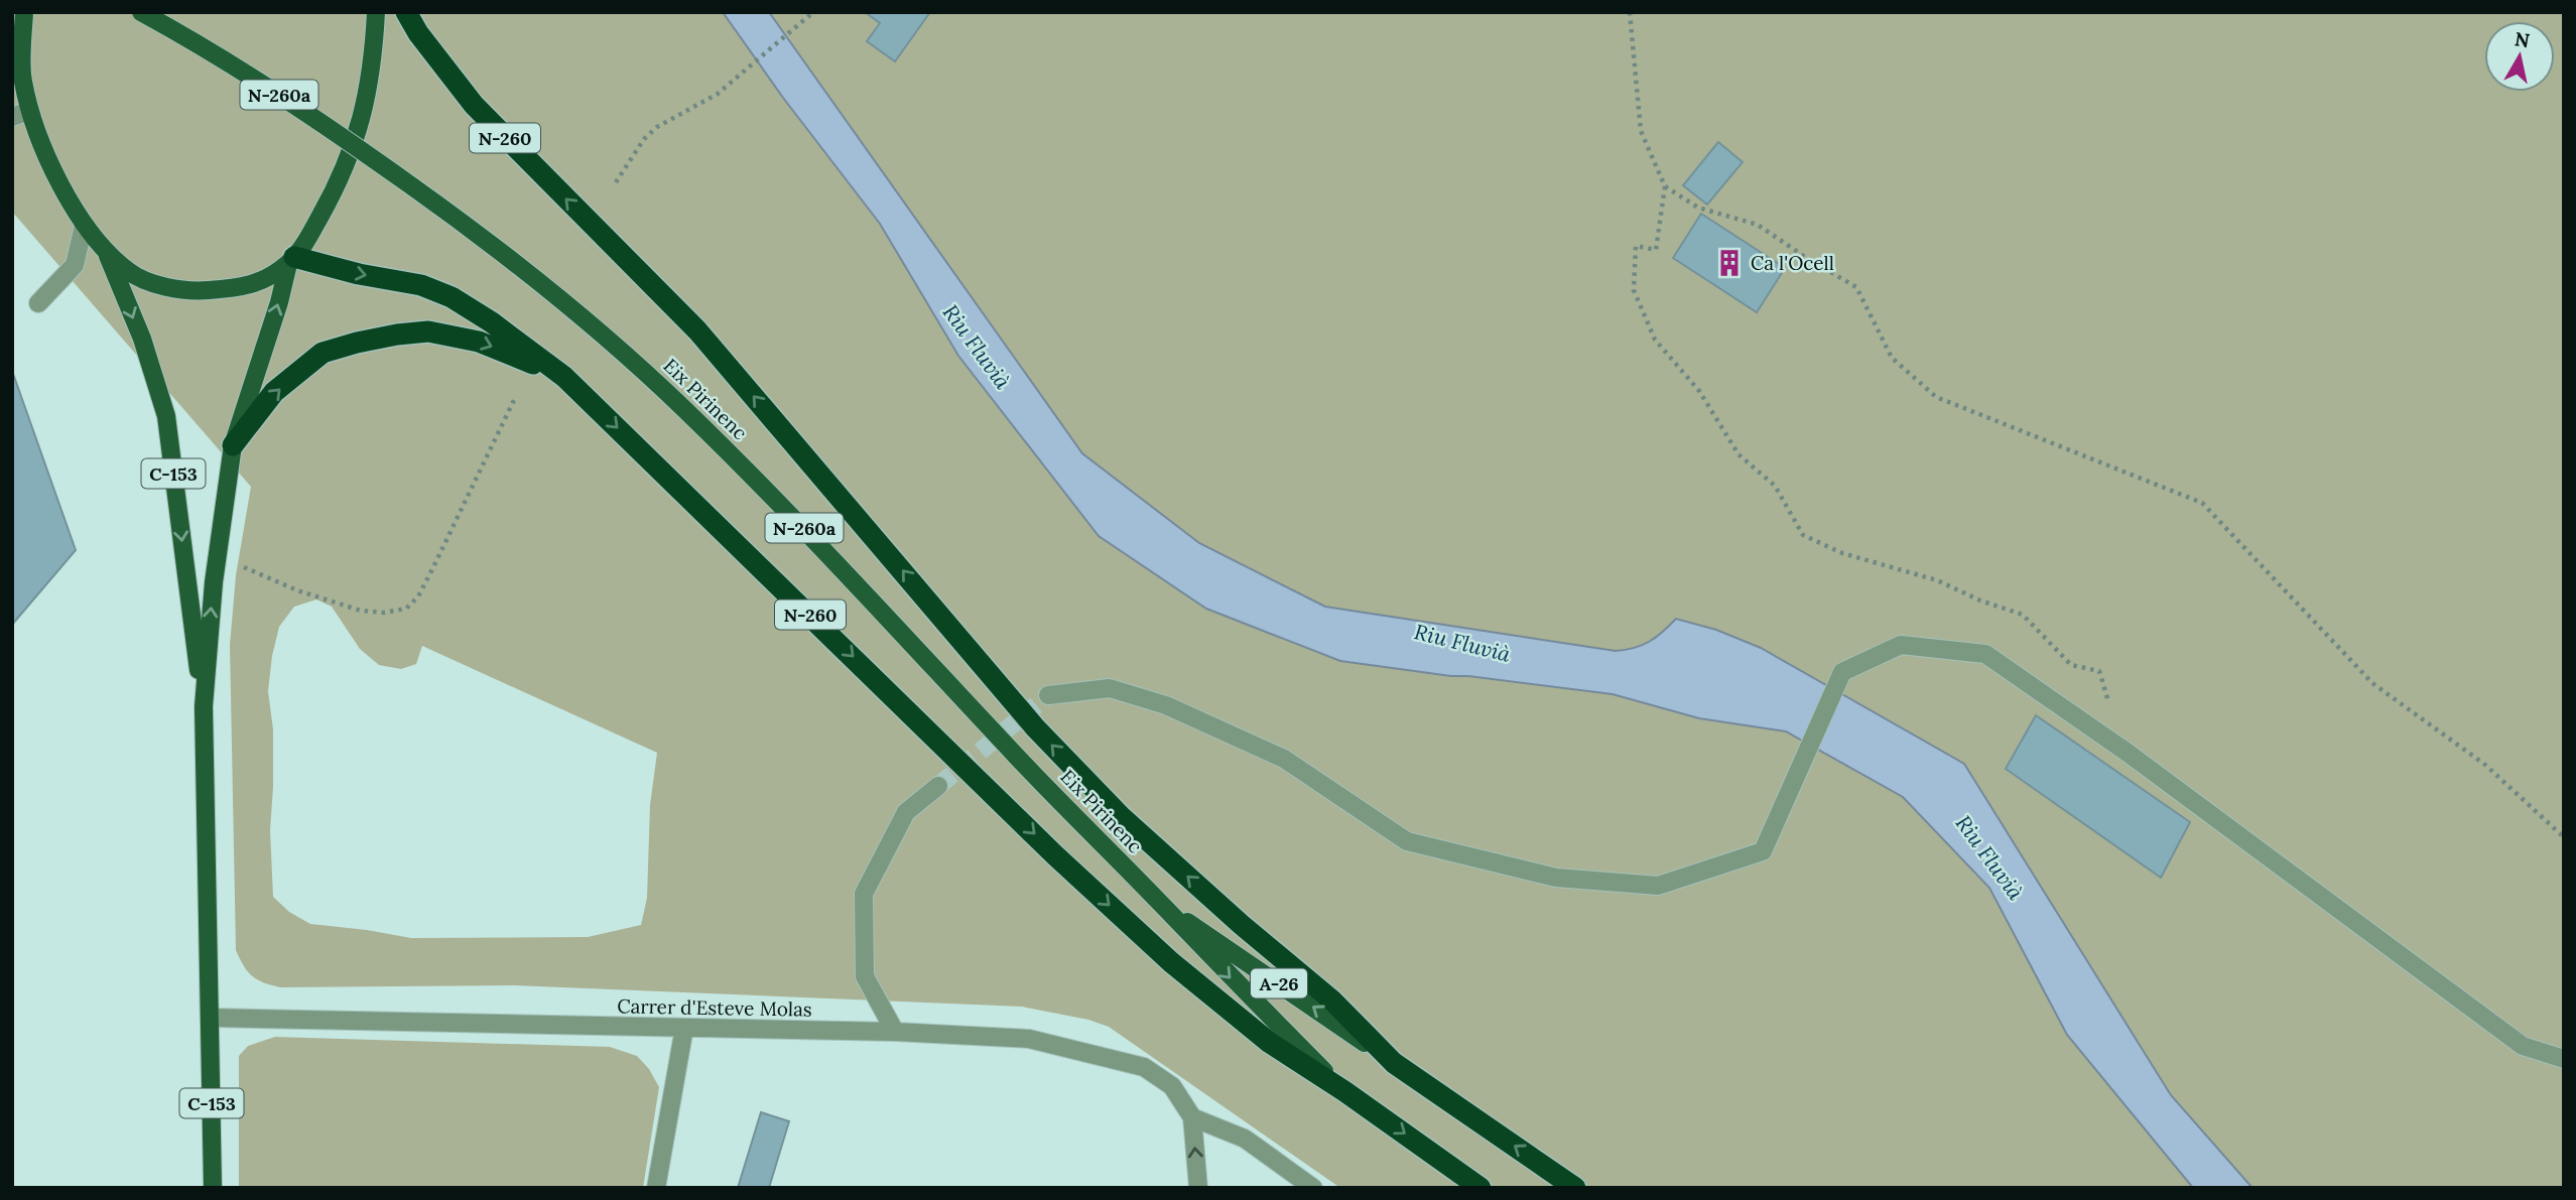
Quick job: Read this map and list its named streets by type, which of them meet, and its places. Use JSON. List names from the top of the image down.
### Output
{
  "streets": {
    "highway": ["N-260", "Eix Pirinenc", "A-26"],
    "main road": ["N-260a", "C-153"],
    "street": ["Carrer d'Esteve Molas"]
  },
  "crossings": [
    ["N-260", "Eix Pirinenc"],
    ["N-260", "C-153"],
    ["C-153", "Carrer d'Esteve Molas"]
  ],
  "water": ["Riu Fluvià"],
  "places": {
    "building": ["Ca l'Ocell"]
  },
  "north": "top"
}
